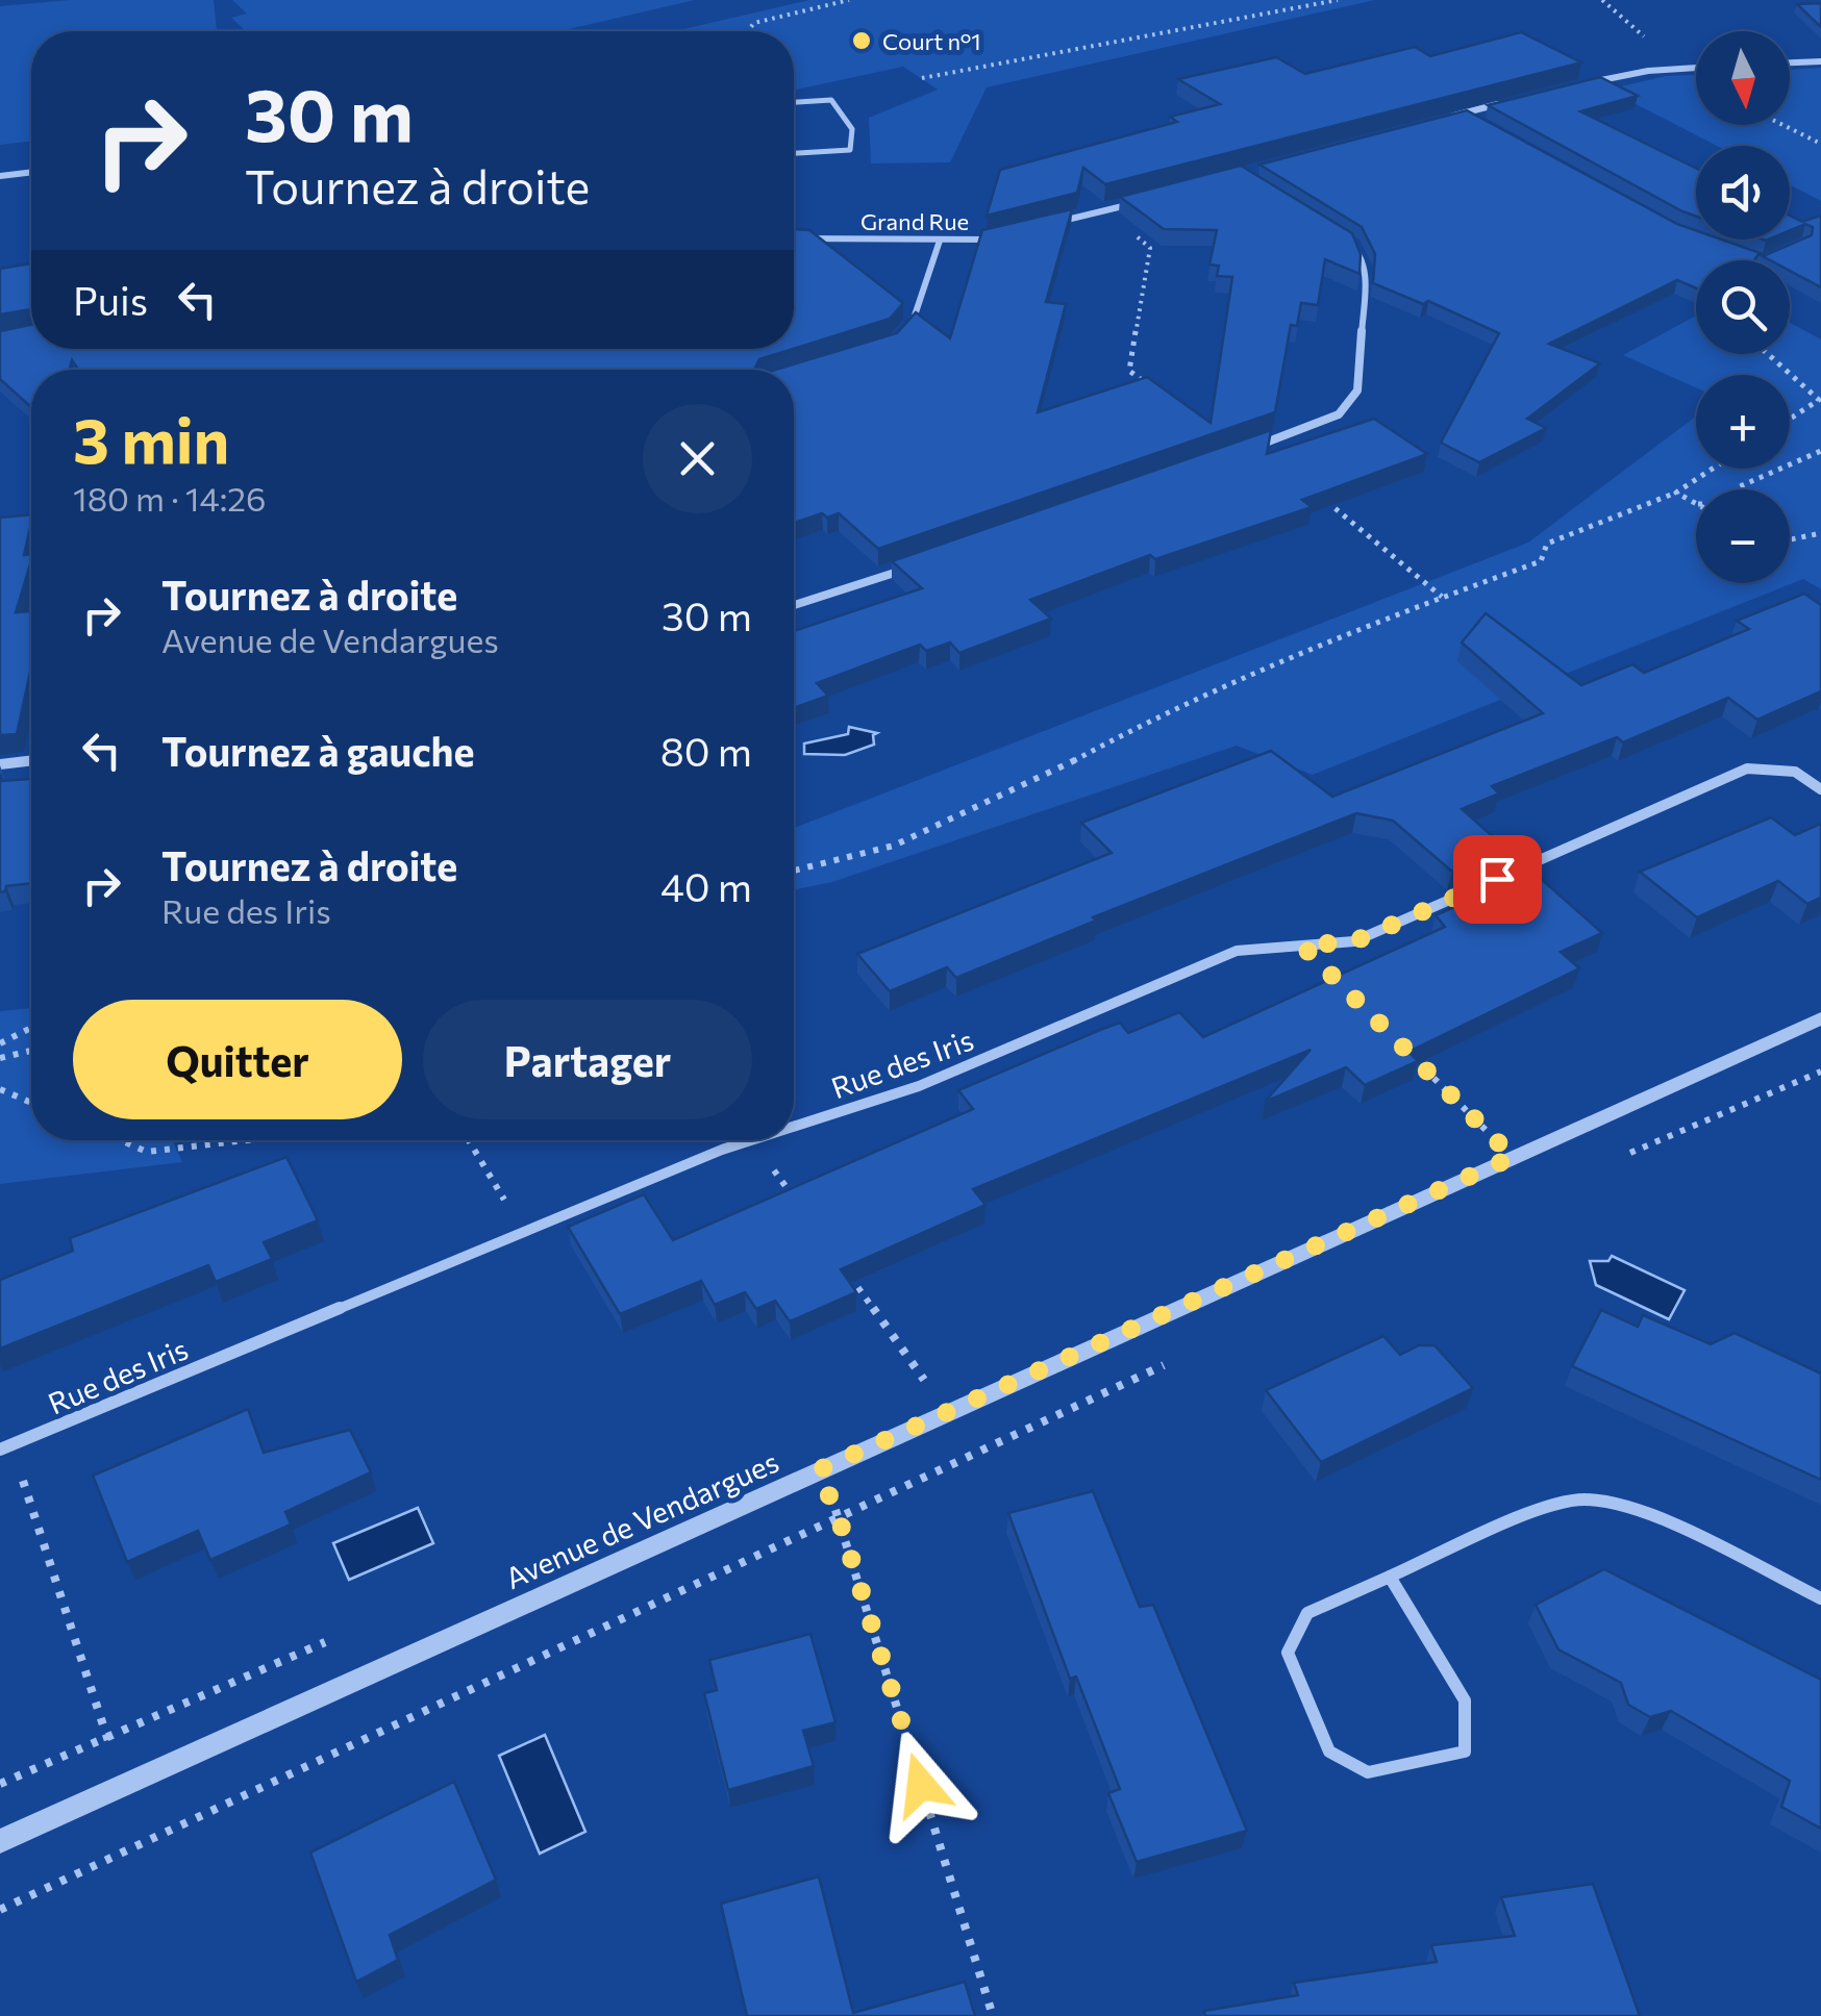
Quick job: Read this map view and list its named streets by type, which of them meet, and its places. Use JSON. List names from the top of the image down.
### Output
{
  "streets": {
    "street": ["Grand Rue", "Rue des Iris", "Avenue de Vendargues"]
  },
  "places": ["Court n°1"],
  "north": "bottom",
  "page": {
    "map_buttons": ["+", "−"],
    "turn": ["30 m", "Tournez à droite"],
    "then": "Puis",
    "heading": ["3 min", "180 m · 14:26"],
    "list": [
      {
        "name": "Tournez à droite",
        "note": "Avenue de Vendargues",
        "value": "30 m"
      },
      {
        "name": "Tournez à gauche",
        "value": "80 m"
      },
      {
        "name": "Tournez à droite",
        "note": "Rue des Iris",
        "value": "40 m"
      }
    ],
    "buttons": ["Quitter", "Partager"]
  }
}
